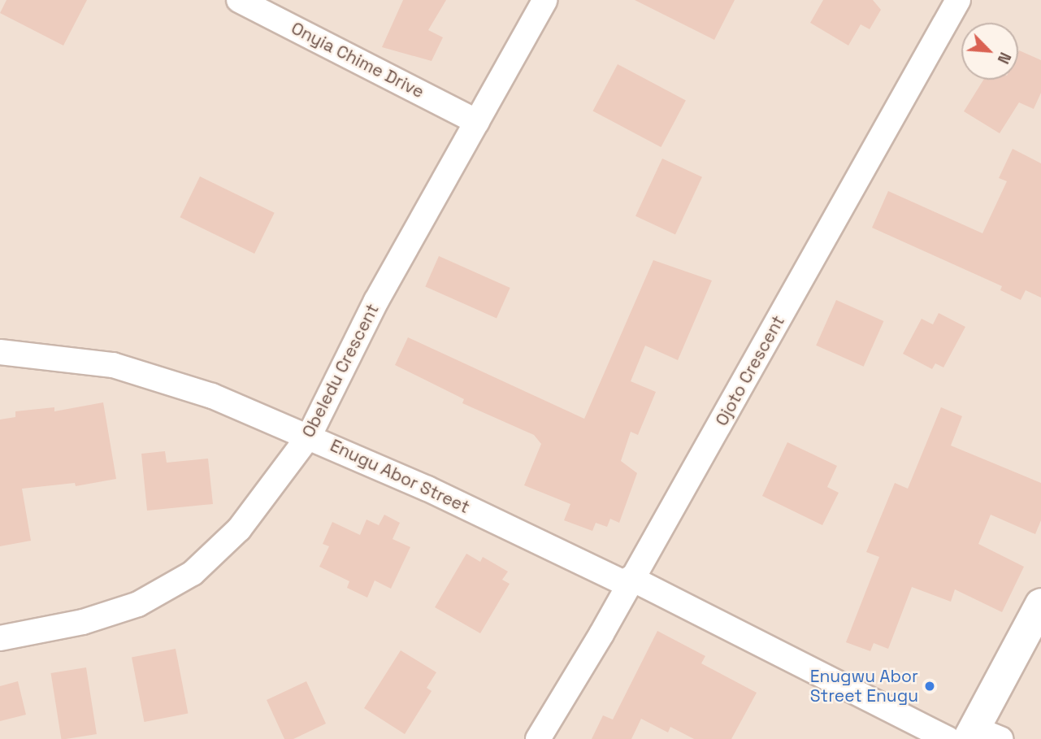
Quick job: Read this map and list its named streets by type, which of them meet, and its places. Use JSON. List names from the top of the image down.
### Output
{
  "streets": {
    "street": [
      "Onyia Chime Drive",
      "Obeledu Crescent",
      "Ojoto Crescent",
      "Enugu Abor Street"
    ]
  },
  "crossings": [
    ["Onyia Chime Drive", "Obeledu Crescent"],
    ["Obeledu Crescent", "Enugu Abor Street"],
    ["Ojoto Crescent", "Enugu Abor Street"]
  ],
  "places": ["Enugwu Abor Street Enugu"],
  "north": "bottom right"
}
